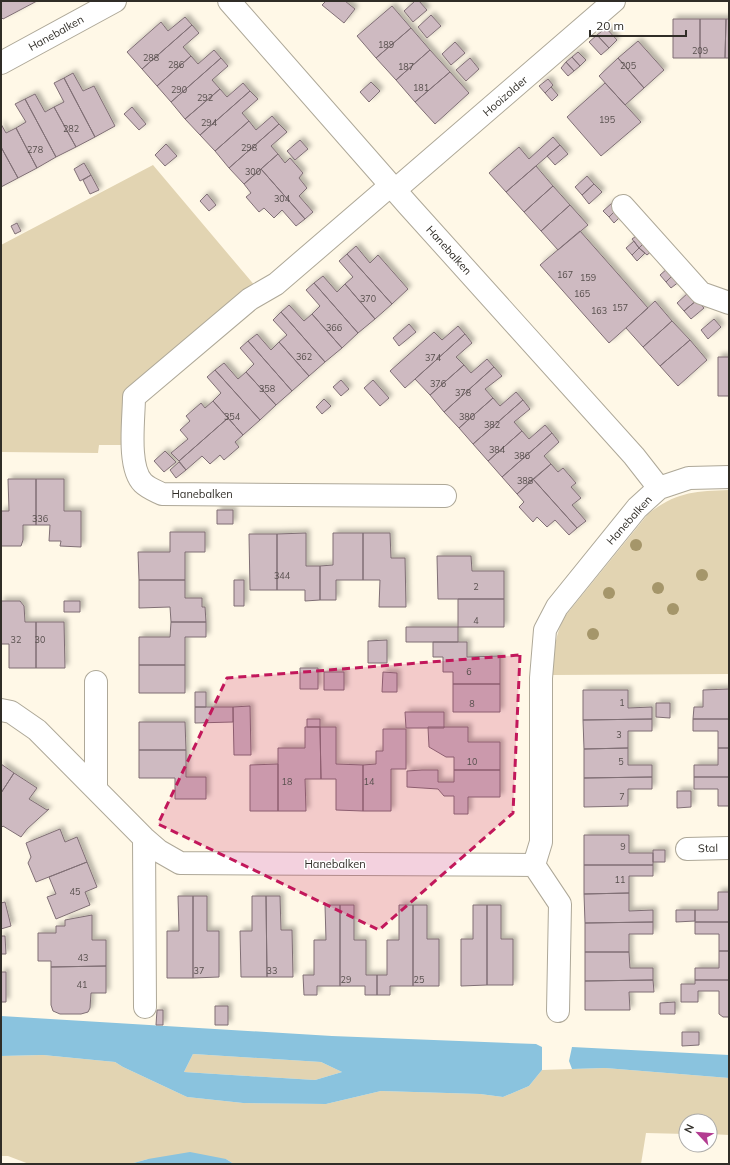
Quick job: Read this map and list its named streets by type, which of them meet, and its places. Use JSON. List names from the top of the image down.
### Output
{
  "streets": {
    "street": ["Hanebalken", "Hooizolder", "Stal"]
  },
  "crossings": [
    ["Hanebalken", "Hooizolder"]
  ],
  "house_numbers": [
    "189",
    "209",
    "288",
    "286",
    "205",
    "187",
    "181",
    "290",
    "292",
    "195",
    "294",
    "282",
    "298",
    "278",
    "300",
    "304",
    "167",
    "159",
    "165",
    "370",
    "157",
    "163",
    "366",
    "362",
    "374",
    "376",
    "358",
    "378",
    "354",
    "380",
    "382",
    "384",
    "386",
    "388",
    "336",
    "344",
    "2",
    "4",
    "32",
    "30",
    "6",
    "1",
    "8",
    "3",
    "10",
    "5",
    "18",
    "14",
    "7",
    "9",
    "11",
    "45",
    "43",
    "37",
    "33",
    "29",
    "25",
    "41"
  ],
  "scale_bar": "20 m",
  "north": "top left"
}
